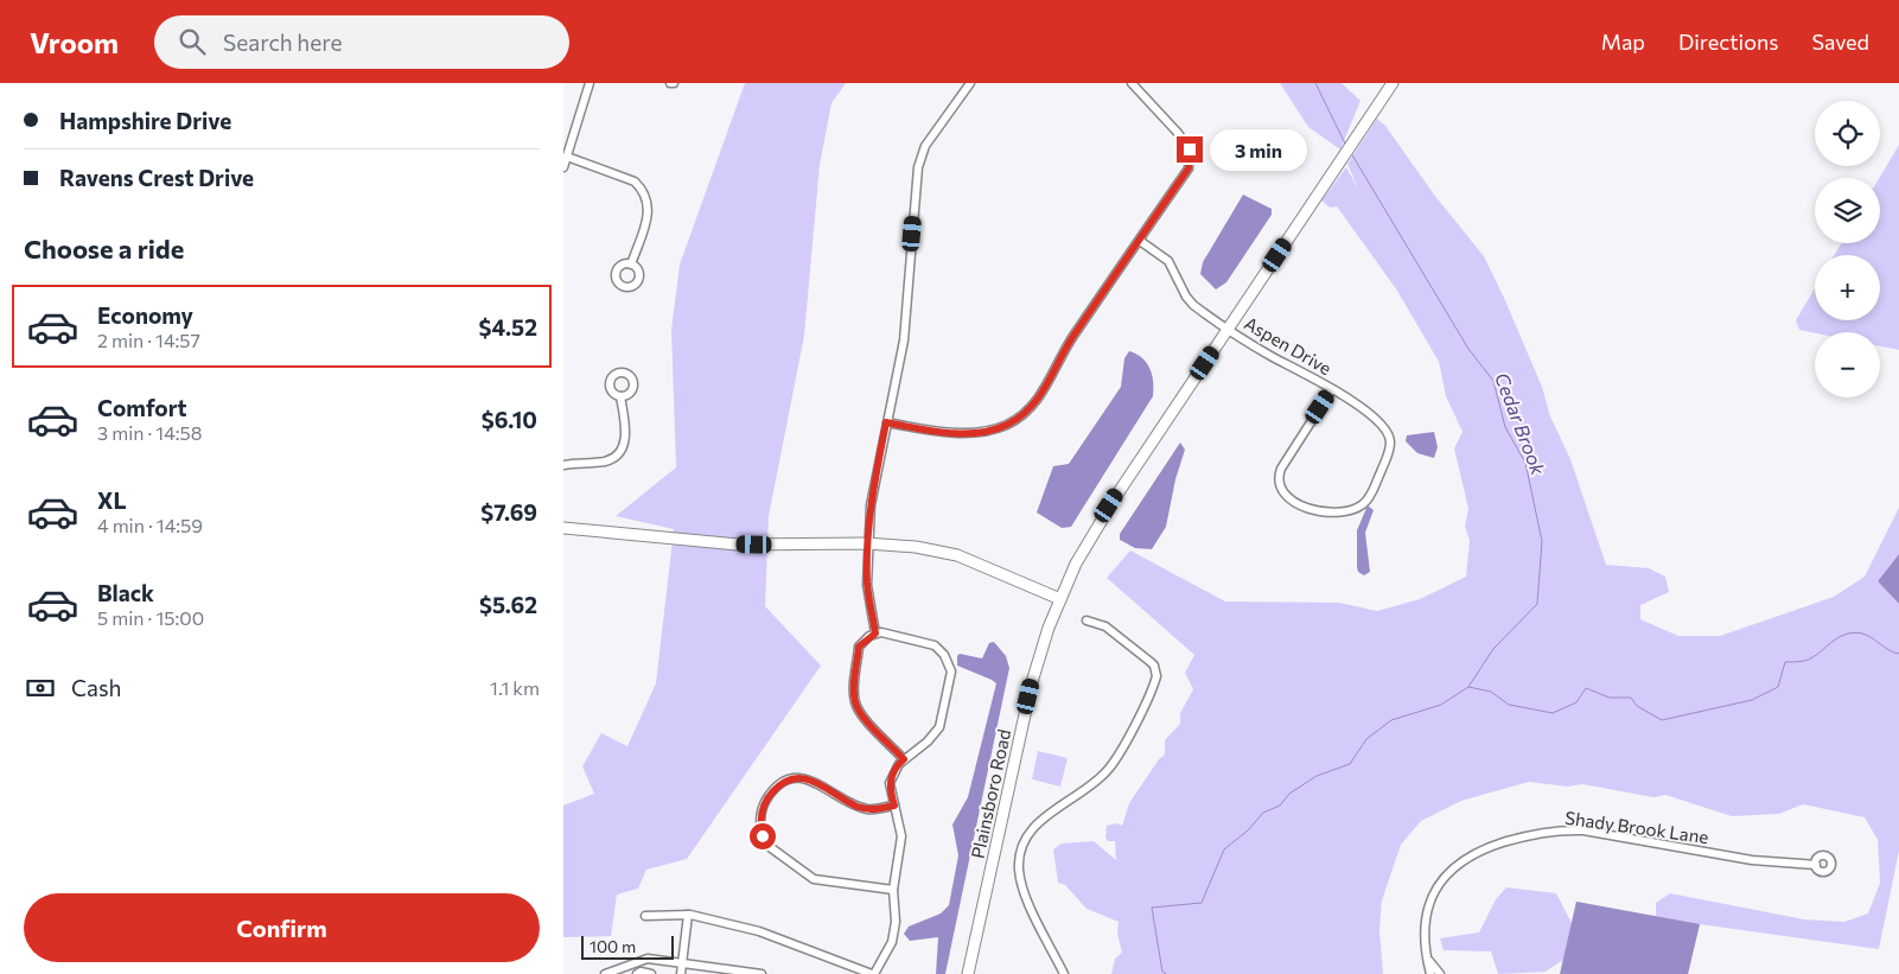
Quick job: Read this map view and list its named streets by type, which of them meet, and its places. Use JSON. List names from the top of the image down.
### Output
{
  "streets": {
    "street": ["Aspen Drive", "Plainsboro Road", "Shady Brook Lane"]
  },
  "crossings": [
    ["Aspen Drive", "Plainsboro Road"]
  ],
  "water": ["Cedar Brook"],
  "scale_bar": "100 m",
  "page": {
    "header": "Vroom",
    "search": "Search here",
    "nav": ["Map", "Directions", "Saved"],
    "banner": ["Hampshire Drive", "Ravens Crest Drive"],
    "map_buttons": ["+", "−"],
    "bubble": "3 min",
    "heading": "Choose a ride",
    "list": [
      {
        "name": "Economy",
        "note": "2 min · 14:57",
        "value": "$4.52"
      },
      {
        "name": "Comfort",
        "note": "3 min · 14:58",
        "value": "$6.10"
      },
      {
        "name": "XL",
        "note": "4 min · 14:59",
        "value": "$7.69"
      },
      {
        "name": "Black",
        "note": "5 min · 15:00",
        "value": "$5.62"
      }
    ],
    "pay": ["Cash", "1.1 km"],
    "buttons": "Confirm",
    "scale": "100 m"
  }
}
